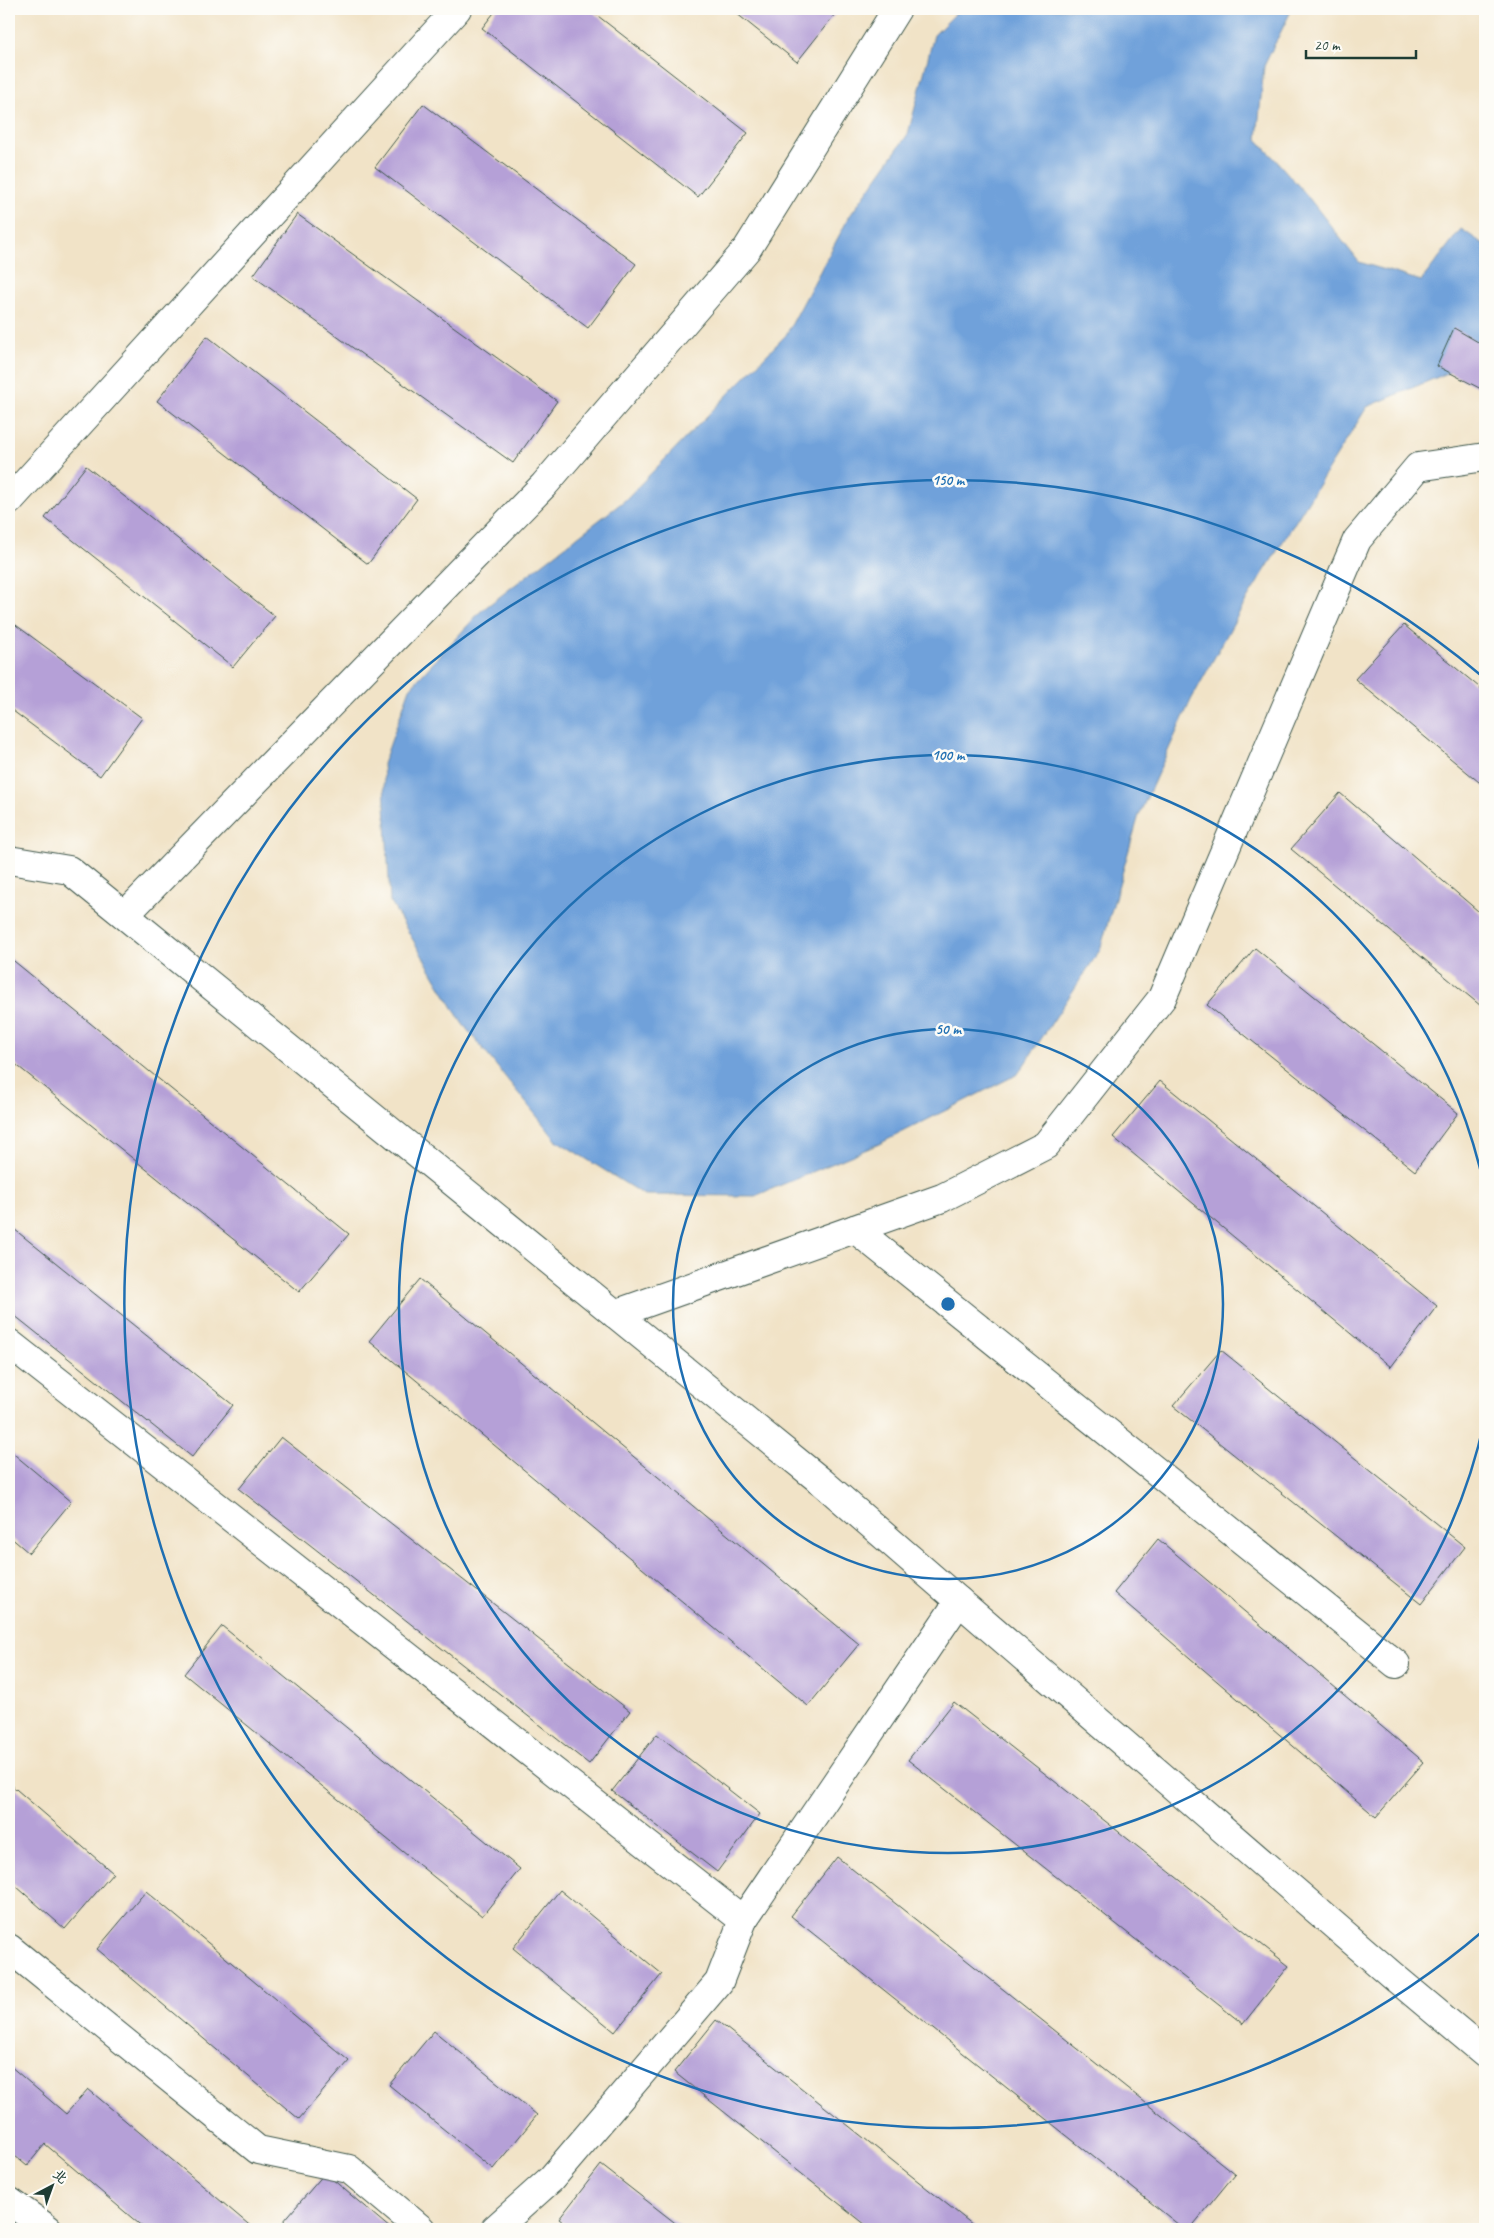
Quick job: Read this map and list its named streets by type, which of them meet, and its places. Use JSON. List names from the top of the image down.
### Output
{
  "scale_bar": "20 m",
  "north": "top right",
  "rings": ["150 m", "100 m", "50 m"]
}
